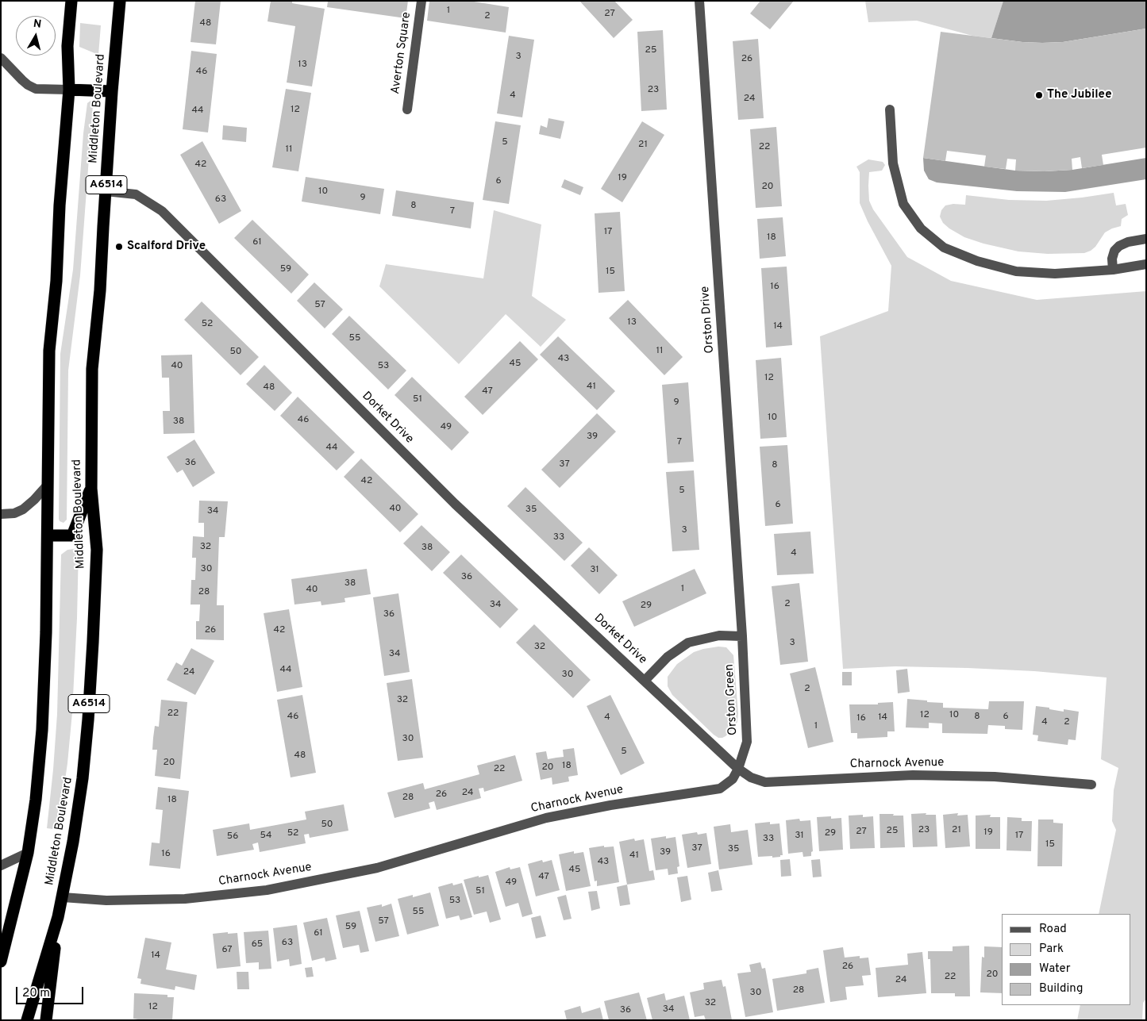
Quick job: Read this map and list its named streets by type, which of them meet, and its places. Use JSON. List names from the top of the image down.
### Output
{
  "streets": {
    "highway": ["Middleton Boulevard", "A6514"],
    "street": [
      "Averton Square",
      "Orston Drive",
      "Dorket Drive",
      "Orston Green",
      "Charnock Avenue"
    ]
  },
  "crossings": [
    ["Middleton Boulevard", "Dorket Drive"],
    ["Middleton Boulevard", "Charnock Avenue"],
    ["Orston Drive", "Orston Green"],
    ["Dorket Drive", "Orston Green"],
    ["Orston Green", "Charnock Avenue"]
  ],
  "places": ["The Jubilee", "Scalford Drive"],
  "house_numbers": [
    "1",
    "27",
    "2",
    "48",
    "25",
    "3",
    "26",
    "13",
    "46",
    "23",
    "4",
    "24",
    "12",
    "44",
    "5",
    "21",
    "22",
    "11",
    "42",
    "19",
    "6",
    "20",
    "10",
    "9",
    "63",
    "8",
    "7",
    "17",
    "18",
    "61",
    "59",
    "15",
    "16",
    "57",
    "13",
    "52",
    "14",
    "55",
    "11",
    "50",
    "43",
    "45",
    "40",
    "53",
    "12",
    "41",
    "48",
    "47",
    "51",
    "9",
    "10",
    "46",
    "38",
    "49",
    "39",
    "7",
    "44",
    "36",
    "37",
    "8",
    "42",
    "5",
    "6",
    "40",
    "35",
    "34",
    "3",
    "33",
    "32",
    "38",
    "4",
    "30",
    "31",
    "36",
    "38",
    "1",
    "40",
    "28",
    "2",
    "34",
    "29",
    "36",
    "26",
    "42",
    "3",
    "32",
    "34",
    "44",
    "24",
    "30",
    "2",
    "32",
    "22",
    "12",
    "10",
    "46",
    "8",
    "6",
    "4",
    "14",
    "16",
    "4",
    "2",
    "1",
    "30",
    "5",
    "48",
    "20",
    "18",
    "20",
    "22",
    "24",
    "26",
    "28",
    "18",
    "50",
    "23",
    "21",
    "25",
    "27",
    "19",
    "52",
    "29",
    "54",
    "31",
    "17",
    "56",
    "33",
    "15",
    "37",
    "35",
    "39",
    "16",
    "41",
    "43",
    "45",
    "47",
    "49",
    "51",
    "53",
    "55",
    "57",
    "59",
    "61",
    "63",
    "65",
    "67",
    "14",
    "26",
    "20",
    "22",
    "24",
    "28",
    "30",
    "32",
    "12",
    "34",
    "36"
  ],
  "legend": [
    "Road",
    "Park",
    "Water",
    "Building"
  ],
  "scale_bar": "20 m",
  "north": "top"
}
